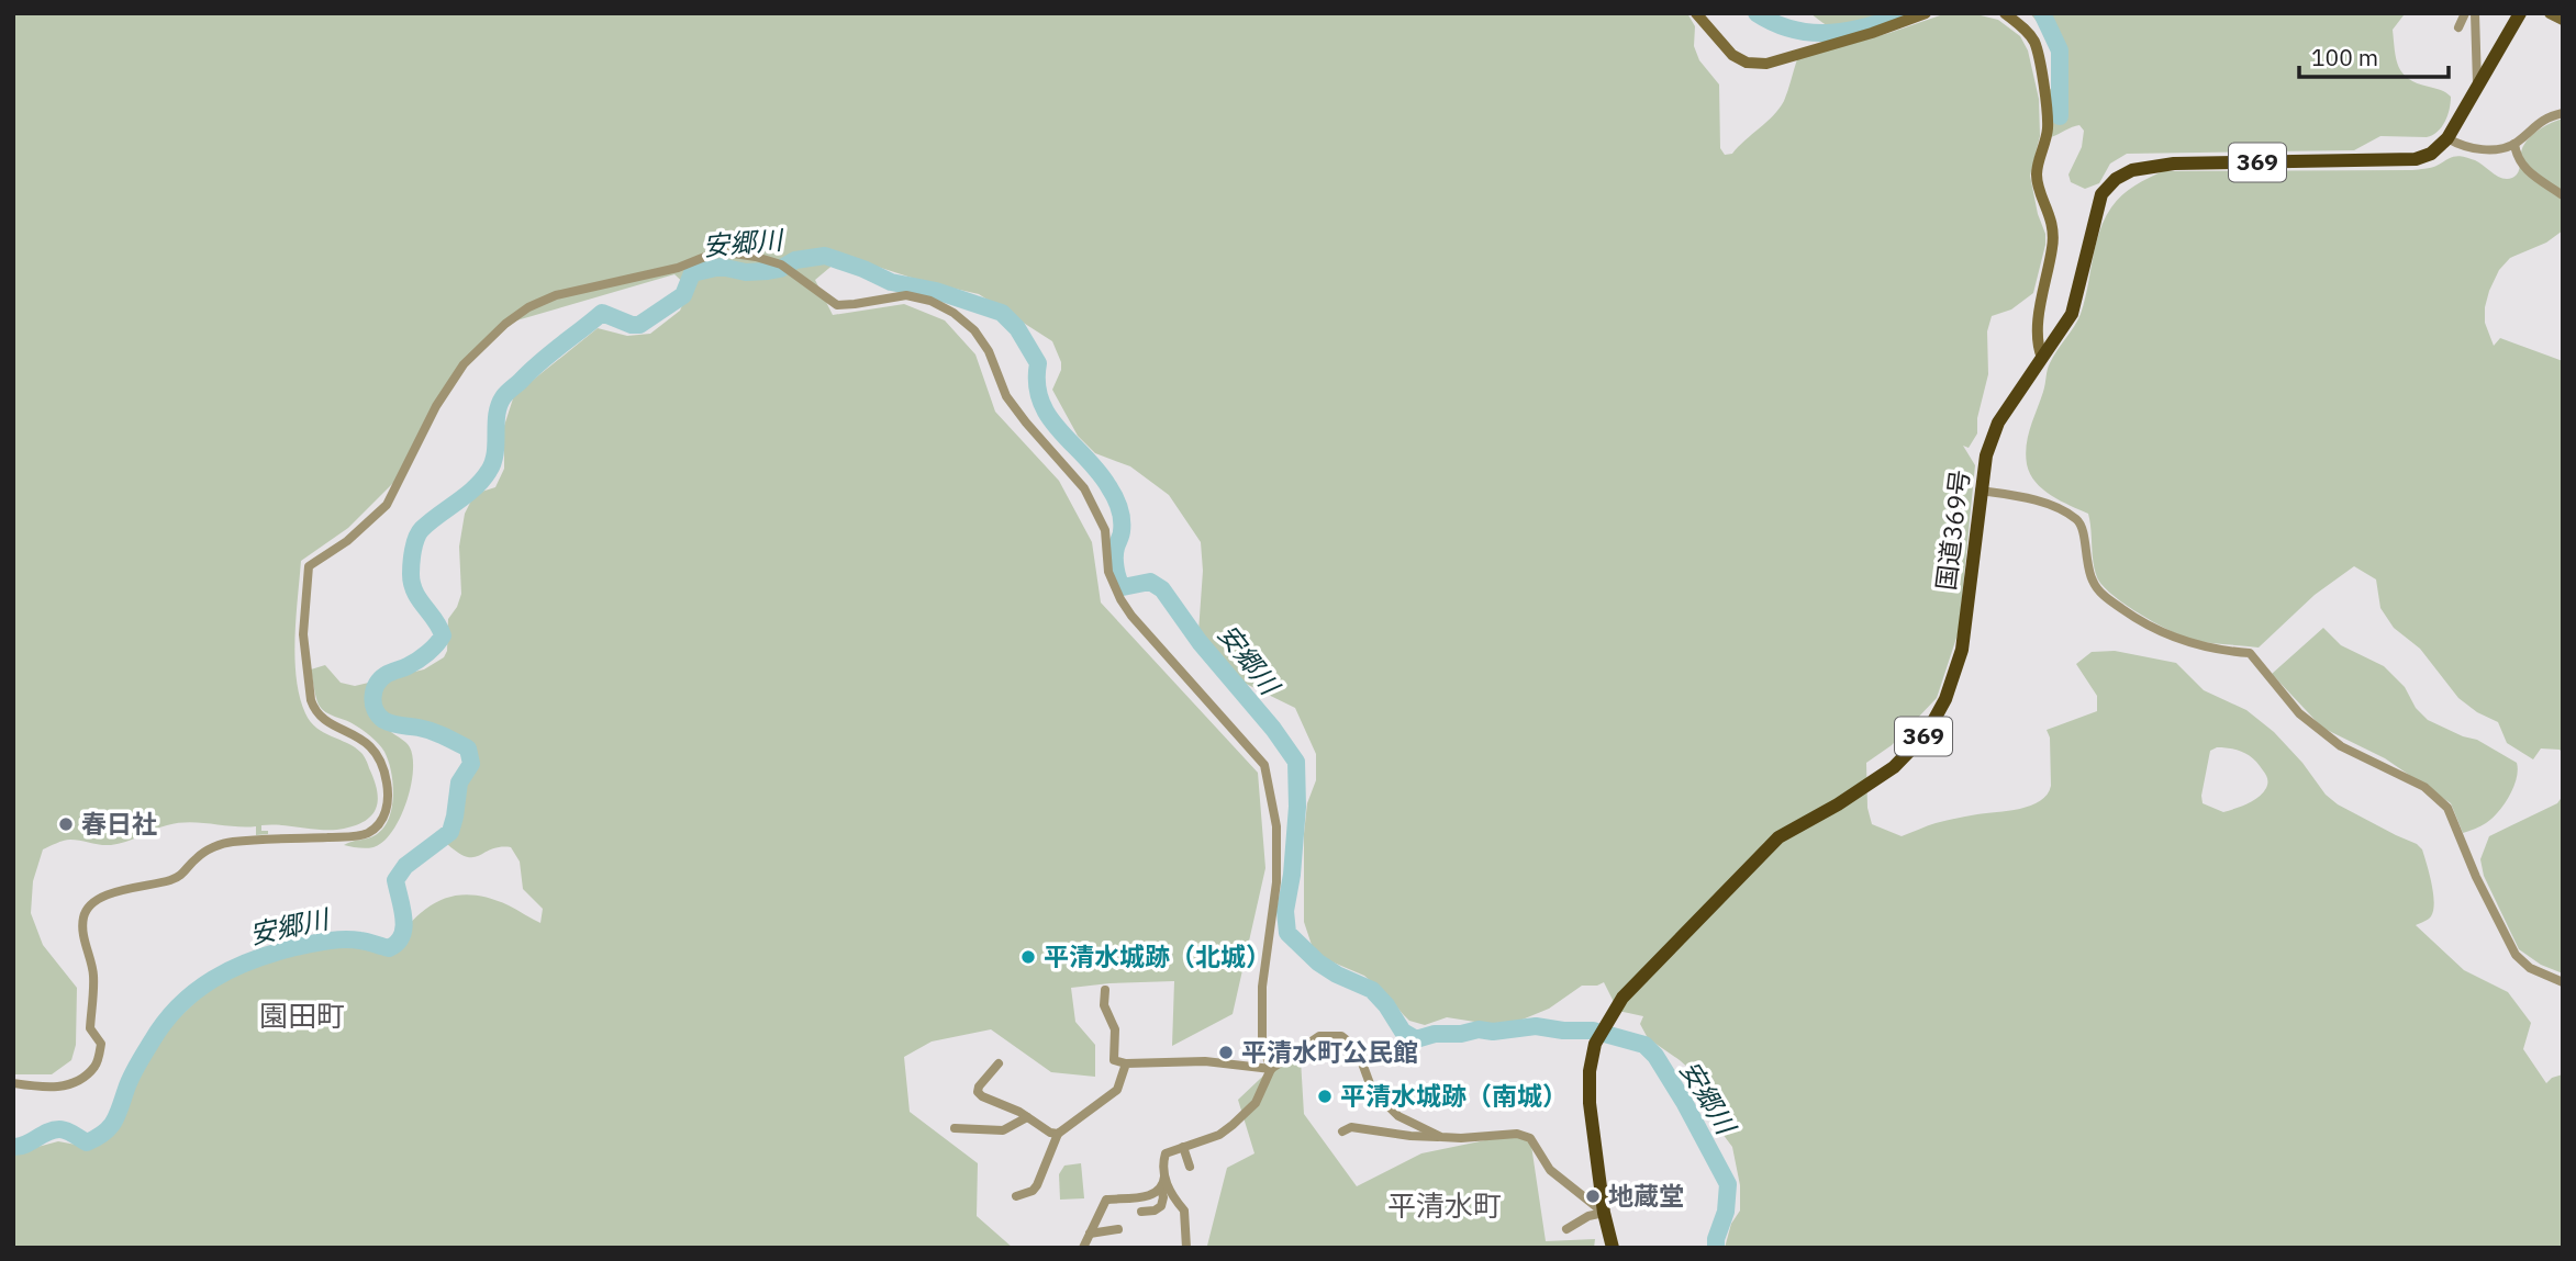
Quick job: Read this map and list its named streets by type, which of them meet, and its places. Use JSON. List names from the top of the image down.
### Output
{
  "streets": {
    "highway": ["369", "国道369号"]
  },
  "districts": ["園田町", "平清水町"],
  "water": ["安郷川"],
  "places": [
    "春日社",
    "平清水城跡（北城）",
    "平清水町公民館",
    "平清水城跡（南城）",
    "地蔵堂"
  ],
  "scale_bar": "100 m"
}
